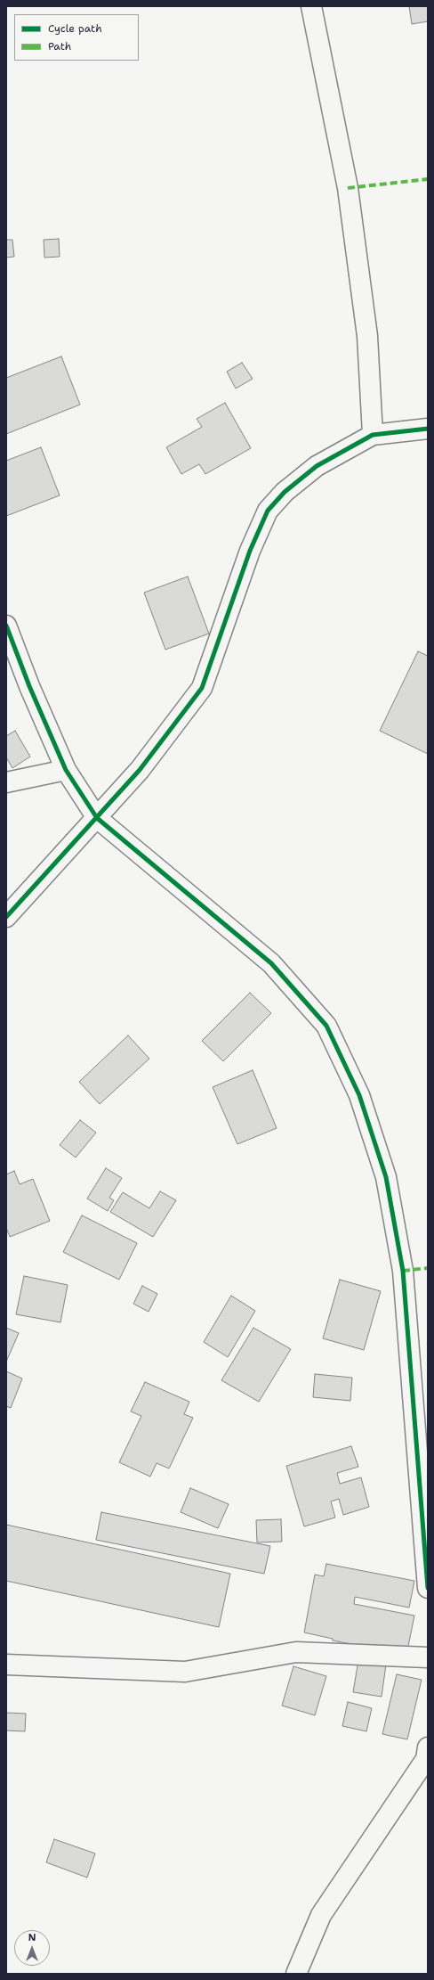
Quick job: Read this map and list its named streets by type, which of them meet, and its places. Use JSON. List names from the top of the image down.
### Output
{
  "legend": ["Cycle path", "Path"],
  "north": "top"
}
